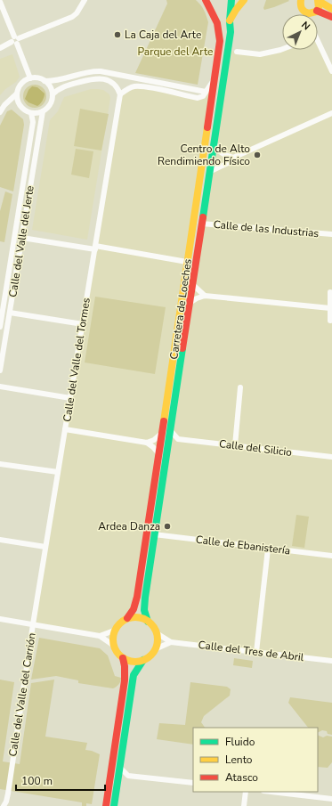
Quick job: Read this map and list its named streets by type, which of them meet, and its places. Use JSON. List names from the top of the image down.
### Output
{
  "streets": {
    "main road": ["Carretera de Loeches"],
    "street": [
      "Calle de las Industrias",
      "Calle del Valle del Jerte",
      "Calle del Valle del Tormes",
      "Calle del Silicio",
      "Calle de Ebanistería",
      "Calle del Tres de Abril",
      "Calle del Valle del Carrión"
    ]
  },
  "crossings": [
    ["Calle de las Industrias", "Carretera de Loeches"],
    ["Carretera de Loeches", "Calle de Ebanistería"],
    ["Carretera de Loeches", "Calle del Tres de Abril"],
    ["Calle del Valle del Tormes", "Calle del Valle del Carrión"]
  ],
  "parks": ["Parque del Arte"],
  "places": ["La Caja del Arte", "Centro de Alto Rendimiendo Físico", "Ardea Danza"],
  "legend": ["Fluido", "Lento", "Atasco"],
  "scale_bar": "100 m",
  "north": "top right"
}
